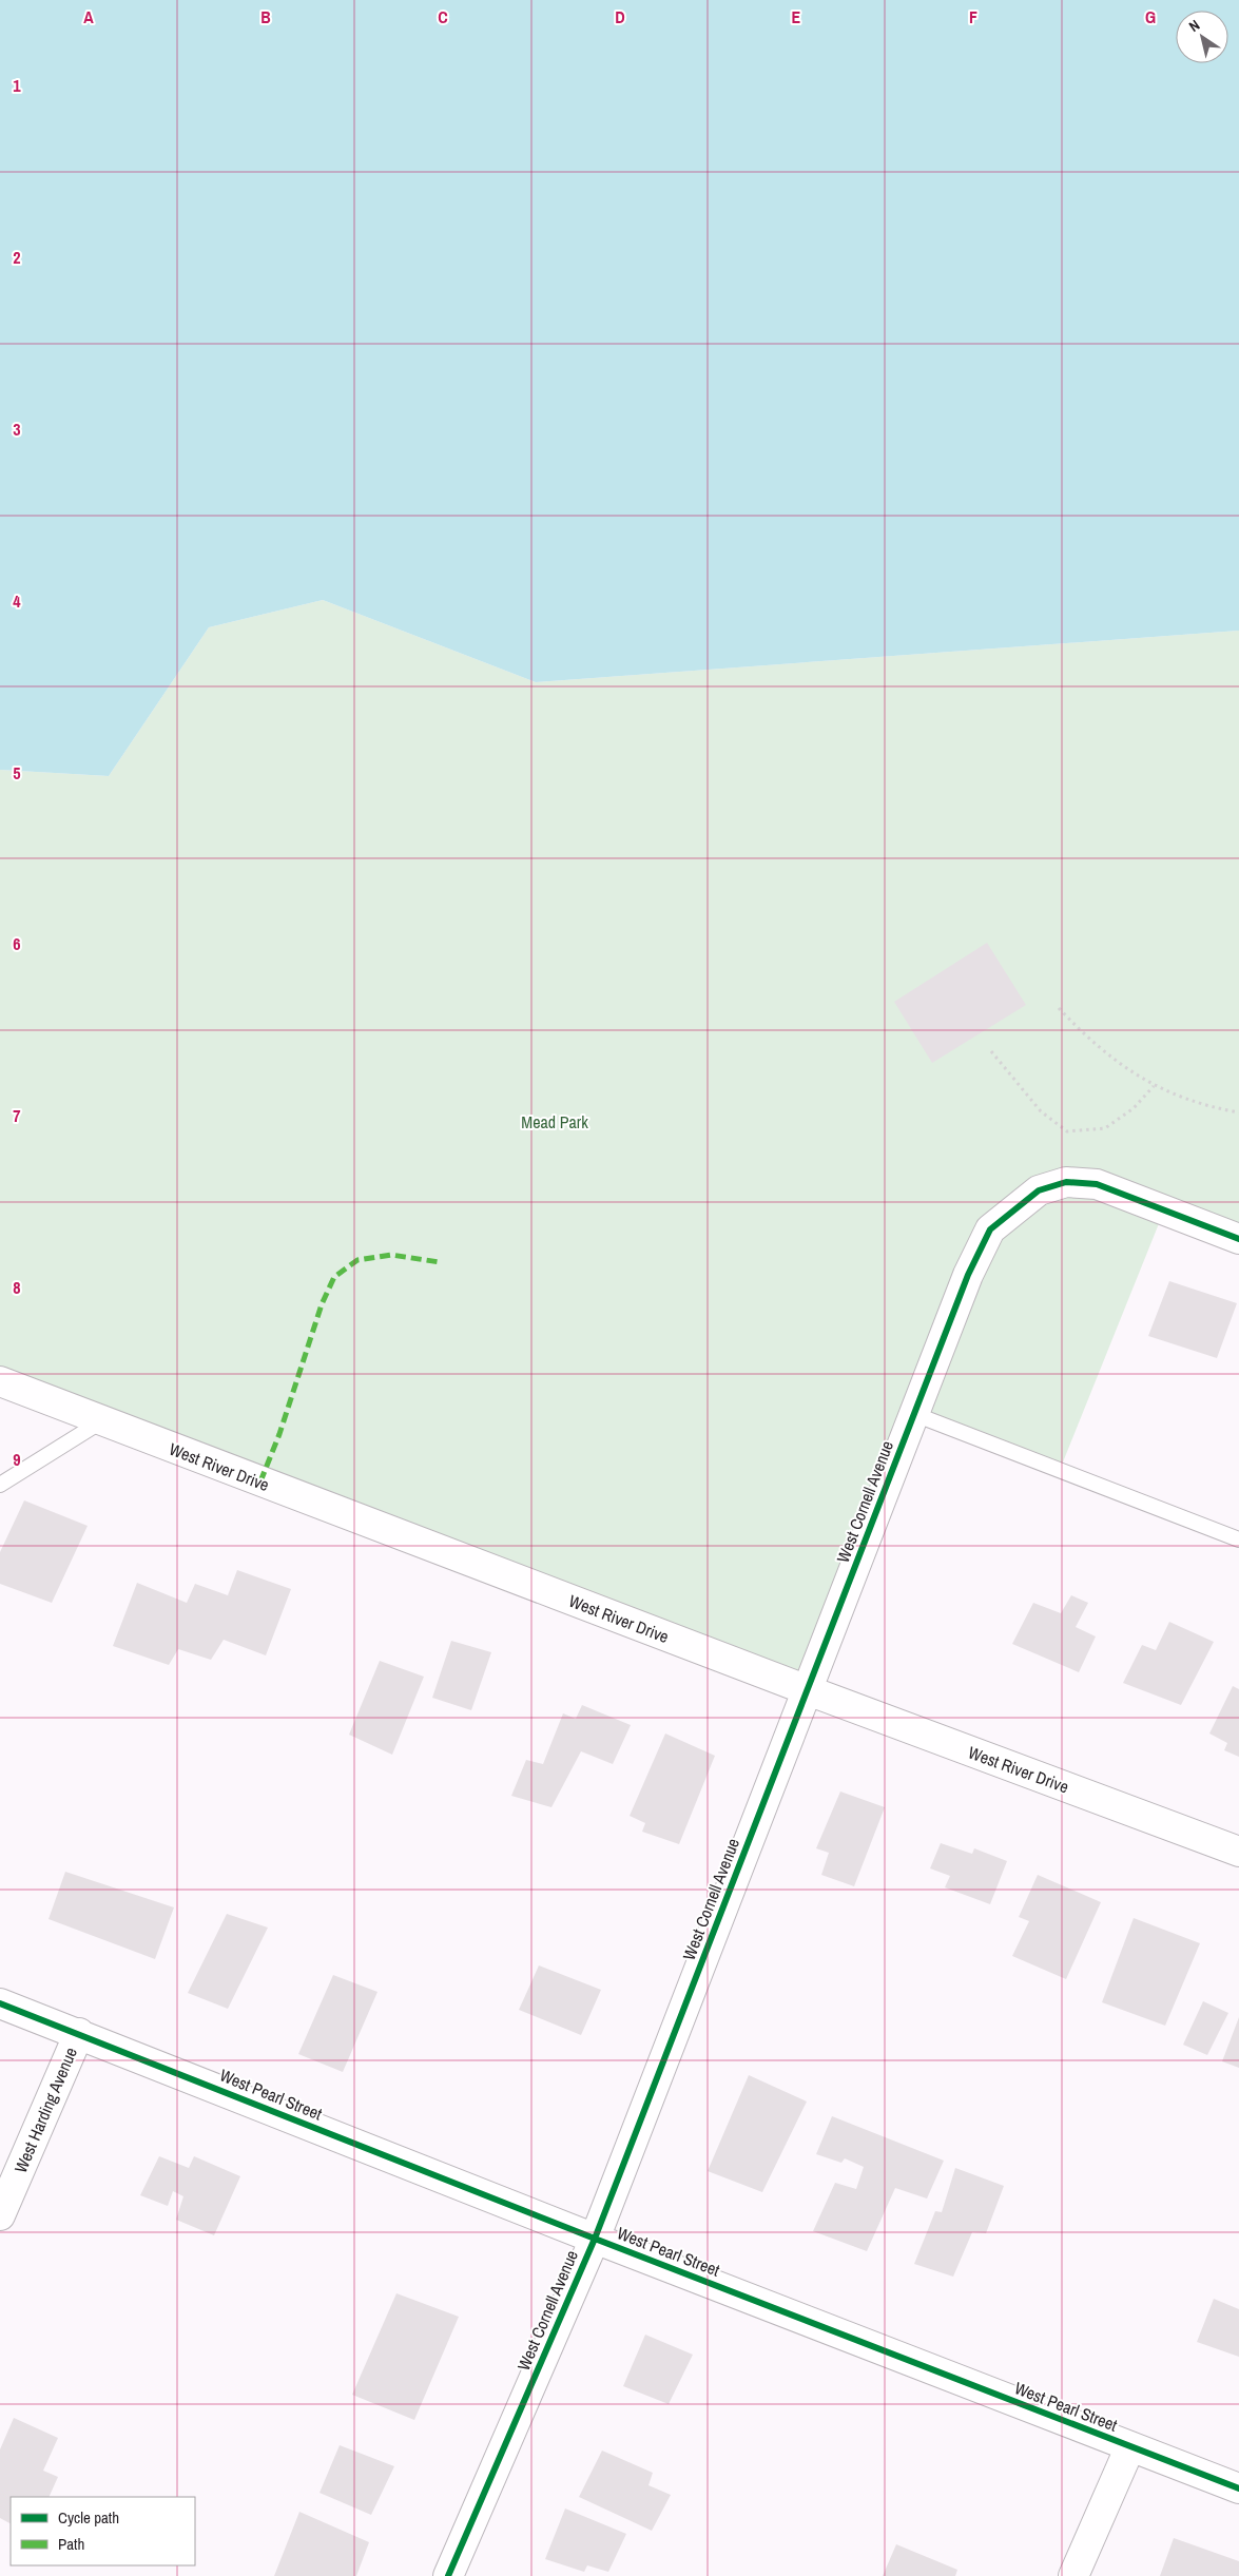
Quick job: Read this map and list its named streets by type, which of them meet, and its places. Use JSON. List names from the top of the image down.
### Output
{
  "streets": {
    "street": [
      "West River Drive",
      "West Cornell Avenue",
      "West Pearl Street",
      "West Harding Avenue"
    ]
  },
  "crossings": [
    ["West River Drive", "West Cornell Avenue"],
    ["West Cornell Avenue", "West Pearl Street"],
    ["West Pearl Street", "West Harding Avenue"]
  ],
  "parks": ["Mead Park"],
  "legend": ["Cycle path", "Path"],
  "north": "top left",
  "grid": {
    "columns": [
      "A",
      "B",
      "C",
      "D",
      "E",
      "F",
      "G"
    ],
    "rows": [
      "1",
      "2",
      "3",
      "4",
      "5",
      "6",
      "7",
      "8",
      "9"
    ]
  }
}
